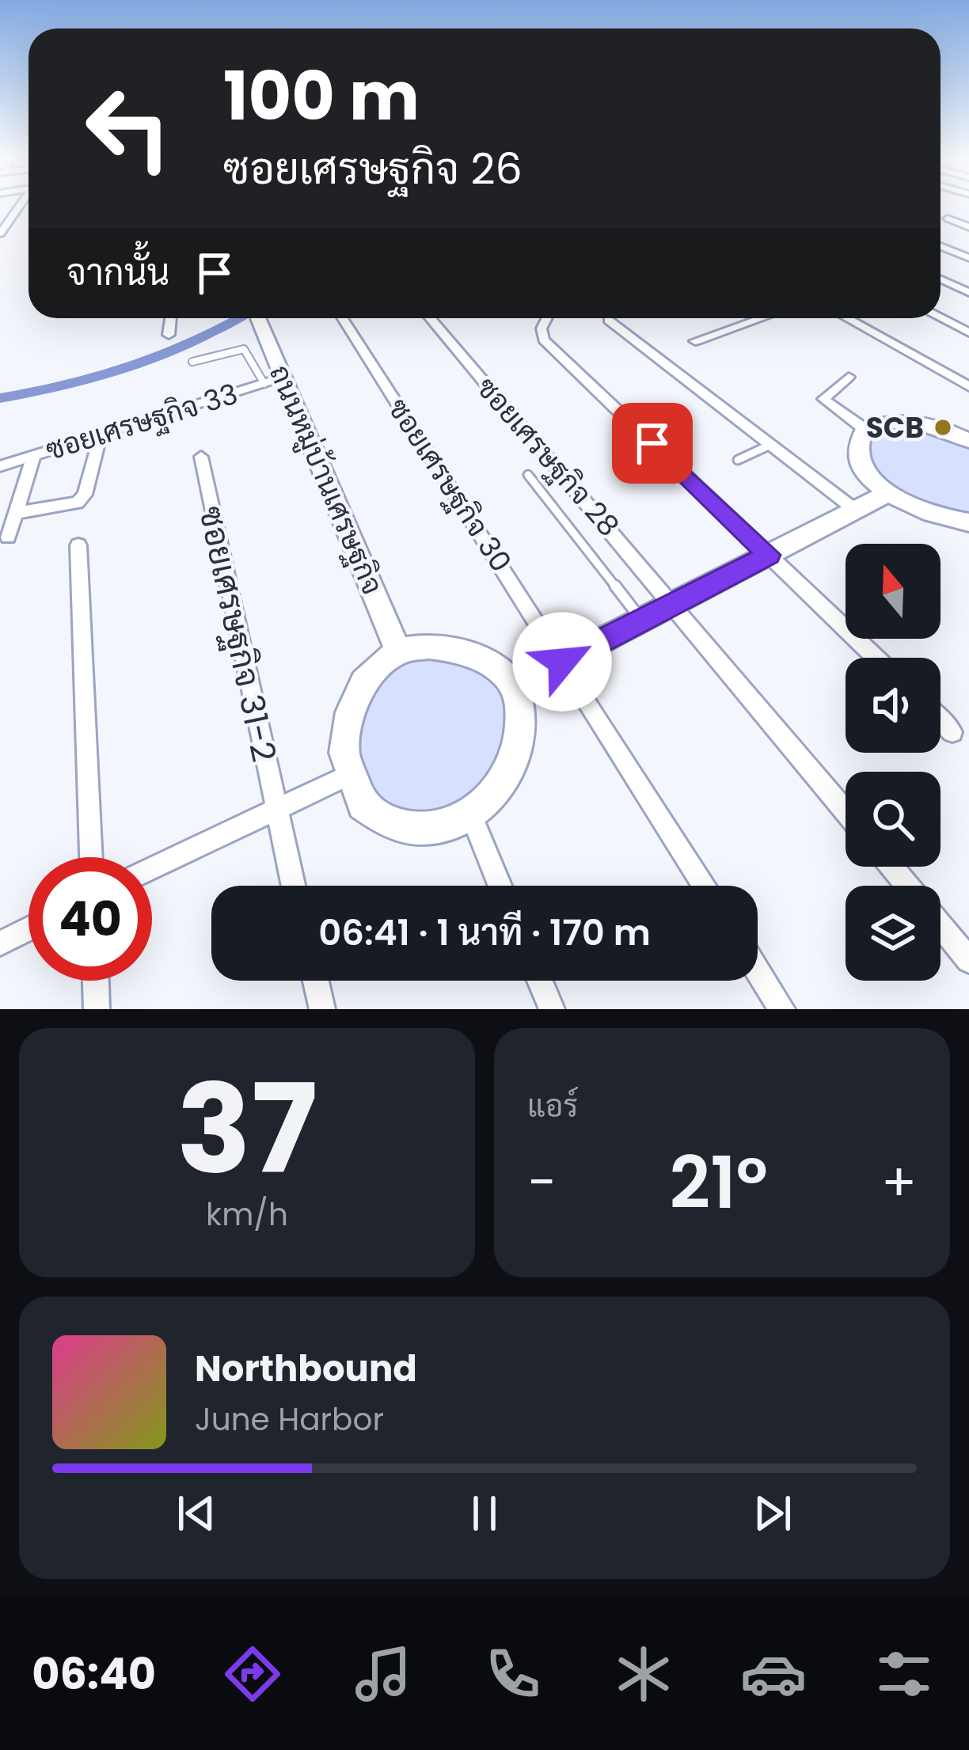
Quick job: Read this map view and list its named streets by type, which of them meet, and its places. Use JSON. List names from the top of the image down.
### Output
{
  "streets": {
    "street": [
      "ซอยเศรษฐกิจ 33",
      "ซอยเศรษฐกิจ 28",
      "ถนนหมู่บ้านเศรษฐกิจ",
      "ซอยเศรษฐกิจ 30",
      "ซอยเศรษฐกิจ 31-2"
    ]
  },
  "crossings": [
    ["ซอยเศรษฐกิจ 33", "ถนนหมู่บ้านเศรษฐกิจ"]
  ],
  "places": ["SCB"],
  "north": "top",
  "page": {
    "turn": ["100 m", "ซอยเศรษฐกิจ 26"],
    "then": "จากนั้น",
    "limit": "40",
    "trip": "06:41 · 1 นาที · 170 m",
    "tile": [
      ["37", "km/h"],
      "แอร์"
    ],
    "heat": ["−", "21°", "+"],
    "song": ["Northbound", "June Harbor"],
    "tabs": "06:40"
  }
}
